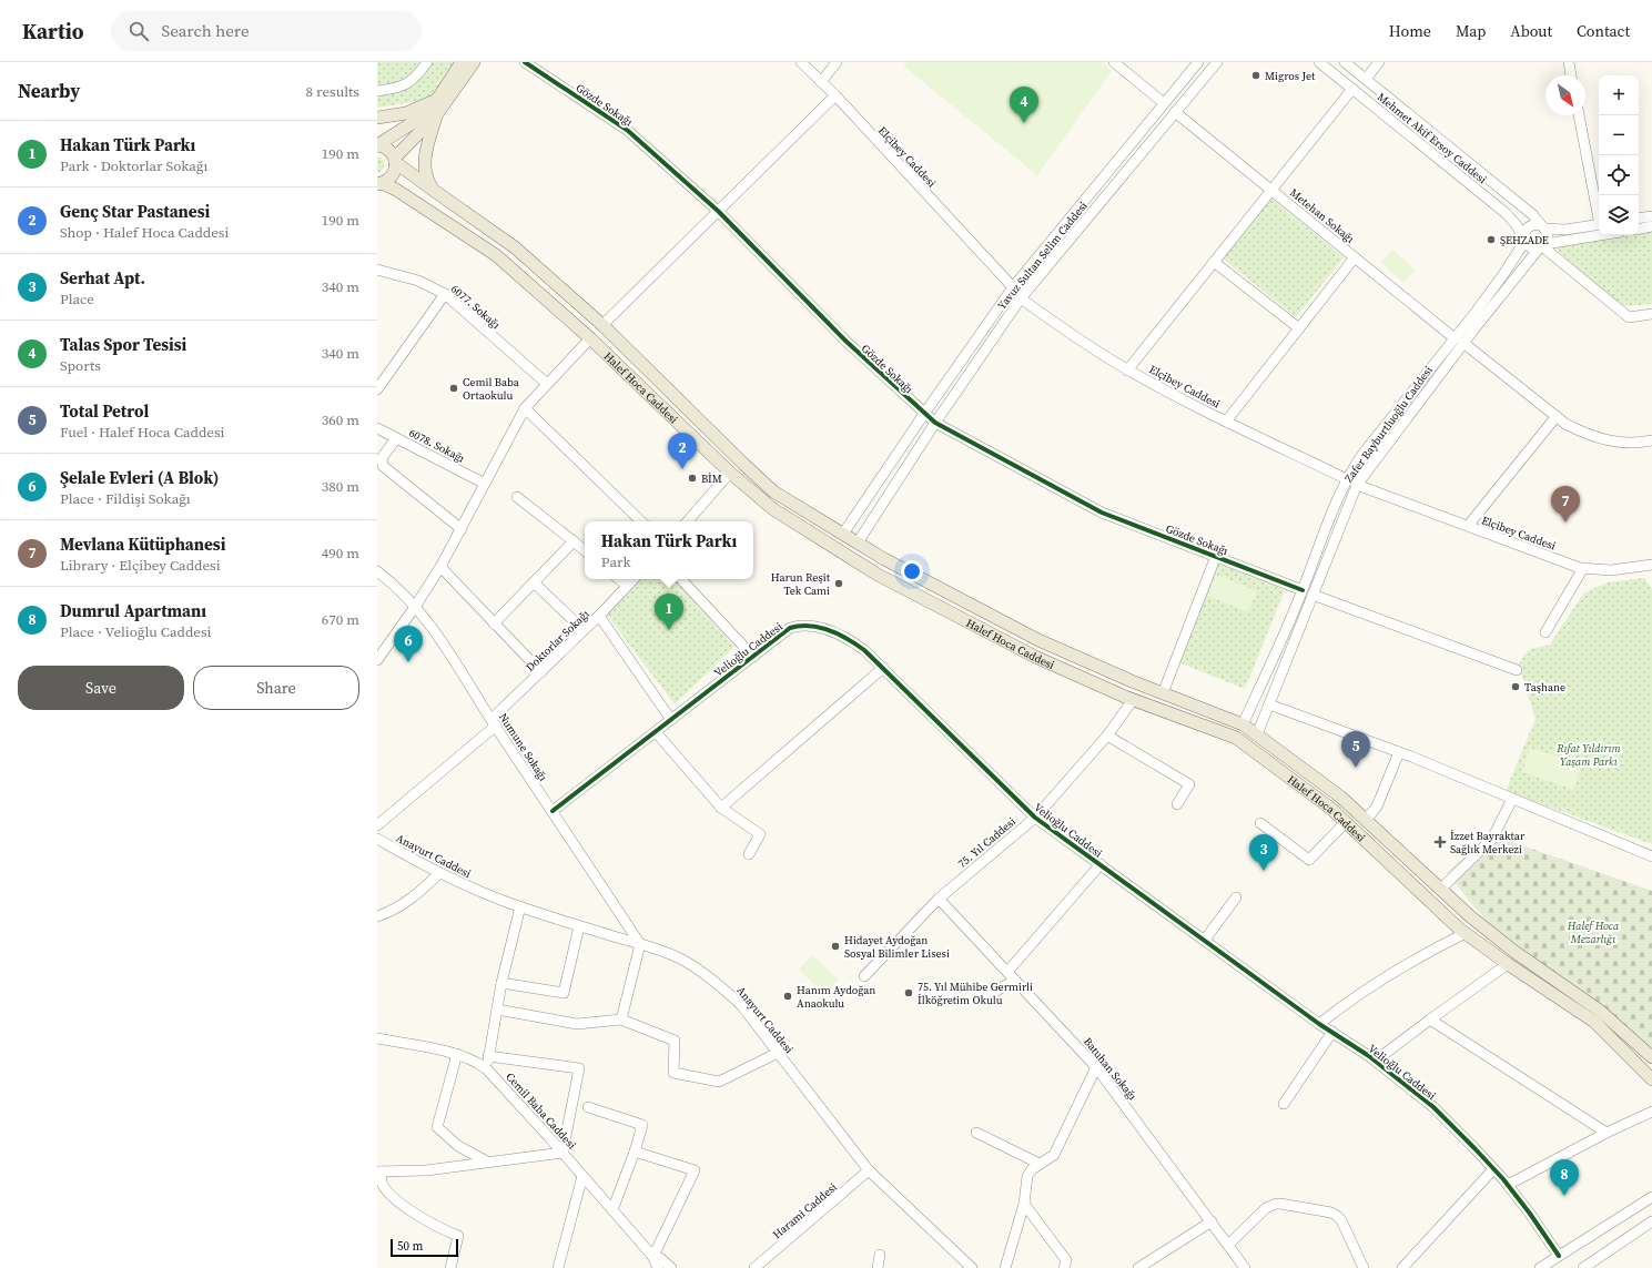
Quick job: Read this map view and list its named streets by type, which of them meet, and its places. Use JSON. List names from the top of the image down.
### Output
{
  "streets": {
    "main road": ["Halef Hoca Caddesi"],
    "street": [
      "Gözde Sokağı",
      "Mehmet Akif Ersoy Caddesi",
      "Elçibey Caddesi",
      "Metehan Sokağı",
      "Yavuz Sultan Selim Caddesi",
      "6077. Sokağı",
      "Zafer Bayburtluoğlu Caddesi",
      "6078. Sokağı",
      "Doktorlar Sokağı",
      "Velioğlu Caddesi",
      "Numune Sokağı",
      "75. Yıl Caddesi",
      "Anayurt Caddesi",
      "Batuhan Sokağı",
      "Cemil Baba Caddesi",
      "Harami Caddesi"
    ]
  },
  "crossings": [
    ["Gözde Sokağı", "Yavuz Sultan Selim Caddesi"],
    ["Gözde Sokağı", "Zafer Bayburtluoğlu Caddesi"],
    ["Mehmet Akif Ersoy Caddesi", "Zafer Bayburtluoğlu Caddesi"],
    ["Elçibey Caddesi", "Yavuz Sultan Selim Caddesi"],
    ["Elçibey Caddesi", "Zafer Bayburtluoğlu Caddesi"],
    ["Metehan Sokağı", "Yavuz Sultan Selim Caddesi"],
    ["Metehan Sokağı", "Zafer Bayburtluoğlu Caddesi"],
    ["Yavuz Sultan Selim Caddesi", "Halef Hoca Caddesi"],
    ["Halef Hoca Caddesi", "Zafer Bayburtluoğlu Caddesi"],
    ["Halef Hoca Caddesi", "75. Yıl Caddesi"],
    ["Doktorlar Sokağı", "Numune Sokağı"],
    ["Velioğlu Caddesi", "Numune Sokağı"],
    ["Velioğlu Caddesi", "75. Yıl Caddesi"],
    ["Numune Sokağı", "Anayurt Caddesi"],
    ["75. Yıl Caddesi", "Batuhan Sokağı"],
    ["Anayurt Caddesi", "Harami Caddesi"]
  ],
  "parks": ["Rıfat Yıldırım Yaşam Parkı", "Halef Hoca Mezarlığı"],
  "places": {
    "other": [
      "Migros Jet",
      "ŞEHZADE",
      "Cemil Baba Ortaokulu",
      "BİM",
      "Harun Reşit Tek Cami",
      "Taşhane",
      "Hidayet Aydoğan Sosyal Bilimler Lisesi",
      "75. Yıl Mühibe Germirli İlköğretim Okulu",
      "Hanım Aydoğan Anaokulu"
    ],
    "health": ["İzzet Bayraktar Sağlık Merkezi"]
  },
  "scale_bar": "50 m",
  "north": "bottom right",
  "page": {
    "header": "Kartio",
    "search": "Search here",
    "nav": [
      "Home",
      "Map",
      "About",
      "Contact"
    ],
    "heading": ["Nearby", "8 results"],
    "map_buttons": ["+", "−"],
    "pins": [
      "4",
      "2",
      "7",
      "1",
      "6",
      "5",
      "3",
      "8"
    ],
    "list": [
      {
        "mark": "1",
        "name": "Hakan Türk Parkı",
        "note": "Park · Doktorlar Sokağı",
        "value": "190 m"
      },
      {
        "mark": "2",
        "name": "Genç Star Pastanesi",
        "note": "Shop · Halef Hoca Caddesi",
        "value": "190 m"
      },
      {
        "mark": "3",
        "name": "Serhat Apt.",
        "note": "Place",
        "value": "340 m"
      },
      {
        "mark": "4",
        "name": "Talas Spor Tesisi",
        "note": "Sports",
        "value": "340 m"
      },
      {
        "mark": "5",
        "name": "Total Petrol",
        "note": "Fuel · Halef Hoca Caddesi",
        "value": "360 m"
      },
      {
        "mark": "6",
        "name": "Şelale Evleri (A Blok)",
        "note": "Place · Fildişi Sokağı",
        "value": "380 m"
      },
      {
        "mark": "7",
        "name": "Mevlana Kütüphanesi",
        "note": "Library · Elçibey Caddesi",
        "value": "490 m"
      },
      {
        "mark": "8",
        "name": "Dumrul Apartmanı",
        "note": "Place · Velioğlu Caddesi",
        "value": "670 m"
      }
    ],
    "popup": ["Hakan Türk Parkı", "Park"],
    "buttons": ["Save", "Share"],
    "scale": "50 m"
  }
}
